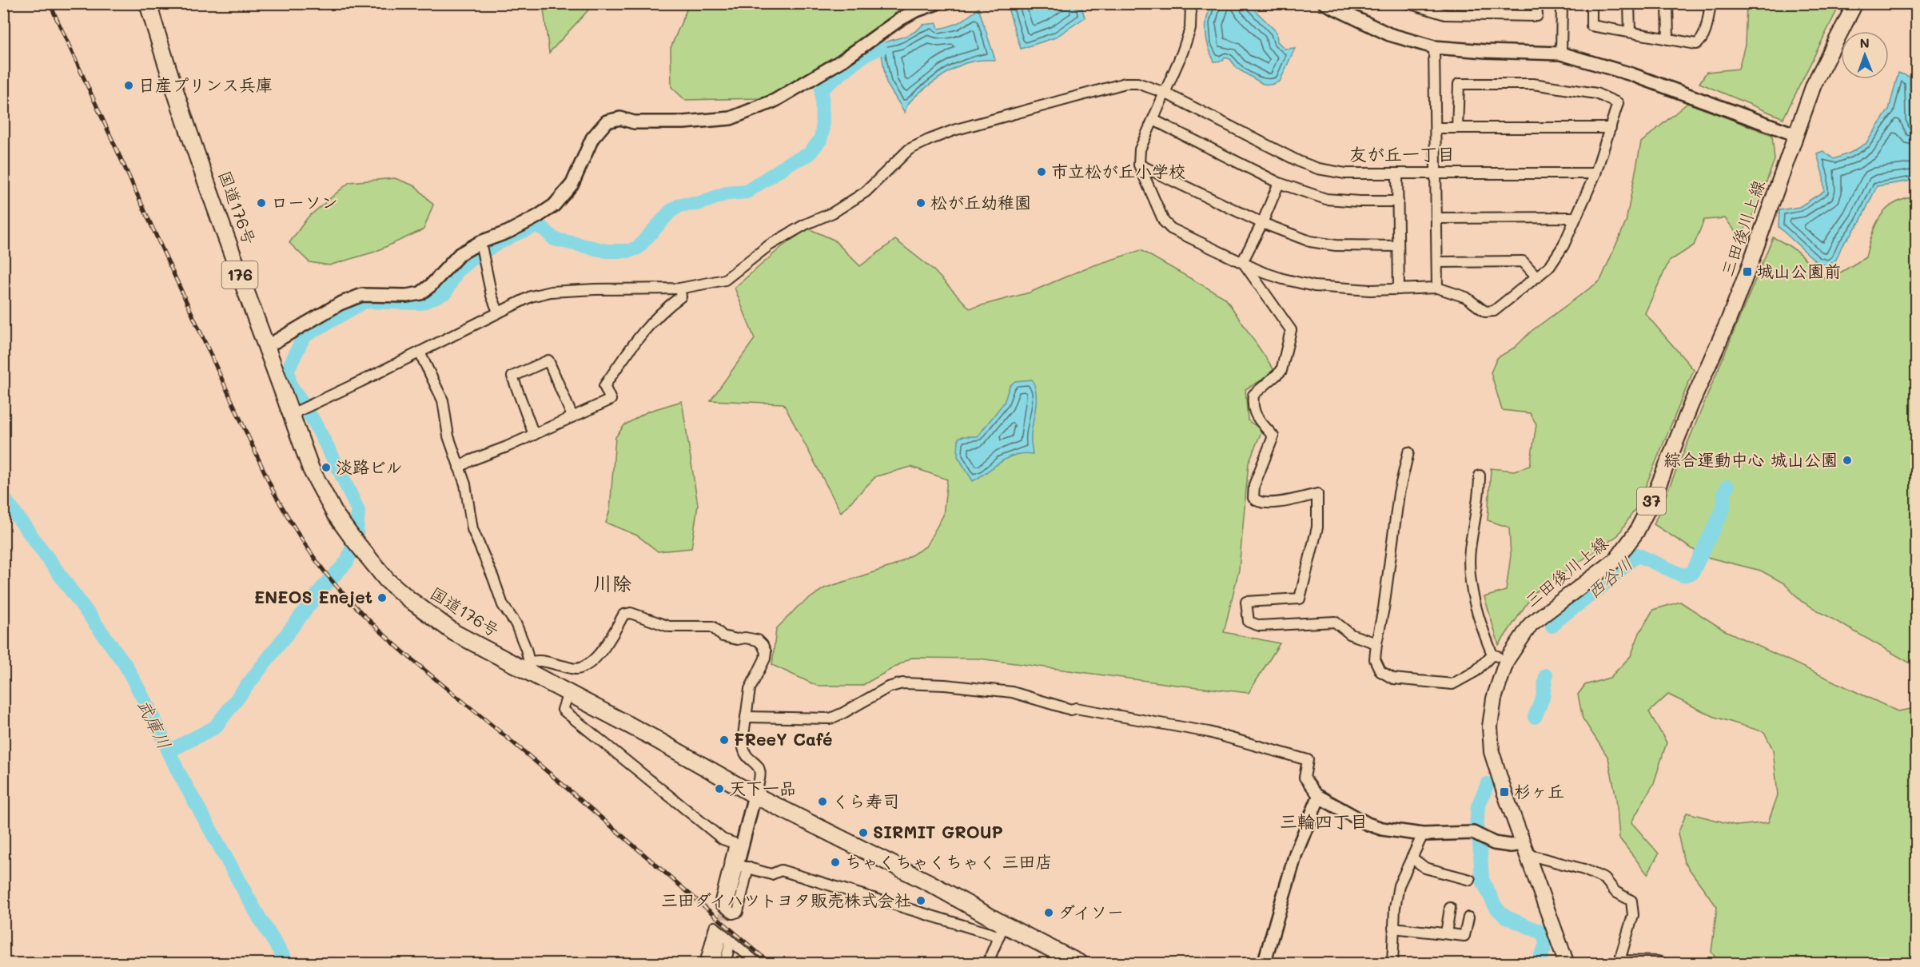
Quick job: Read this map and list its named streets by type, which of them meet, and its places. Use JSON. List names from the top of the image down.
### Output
{
  "streets": {
    "highway": ["国道176号", "176"],
    "main road": ["三田後川上線", "37"]
  },
  "districts": ["友が丘一丁目", "川除", "三輪四丁目"],
  "water": ["西谷川", "武庫川"],
  "places": {
    "other": [
      "日産プリンス兵庫",
      "市立松が丘小学校",
      "ローソン",
      "松が丘幼稚園",
      "綜合運動中心 城山公園",
      "淡路ビル",
      "ENEOS Enejet",
      "FReeY Café",
      "天下一品",
      "くら寿司",
      "SIRMIT GROUP",
      "ちゃくちゃくちゃく 三田店",
      "三田ダイハツトヨタ販売株式会社",
      "ダイソー"
    ],
    "transit": ["城山公園前", "杉ヶ丘"]
  },
  "north": "top"
}
